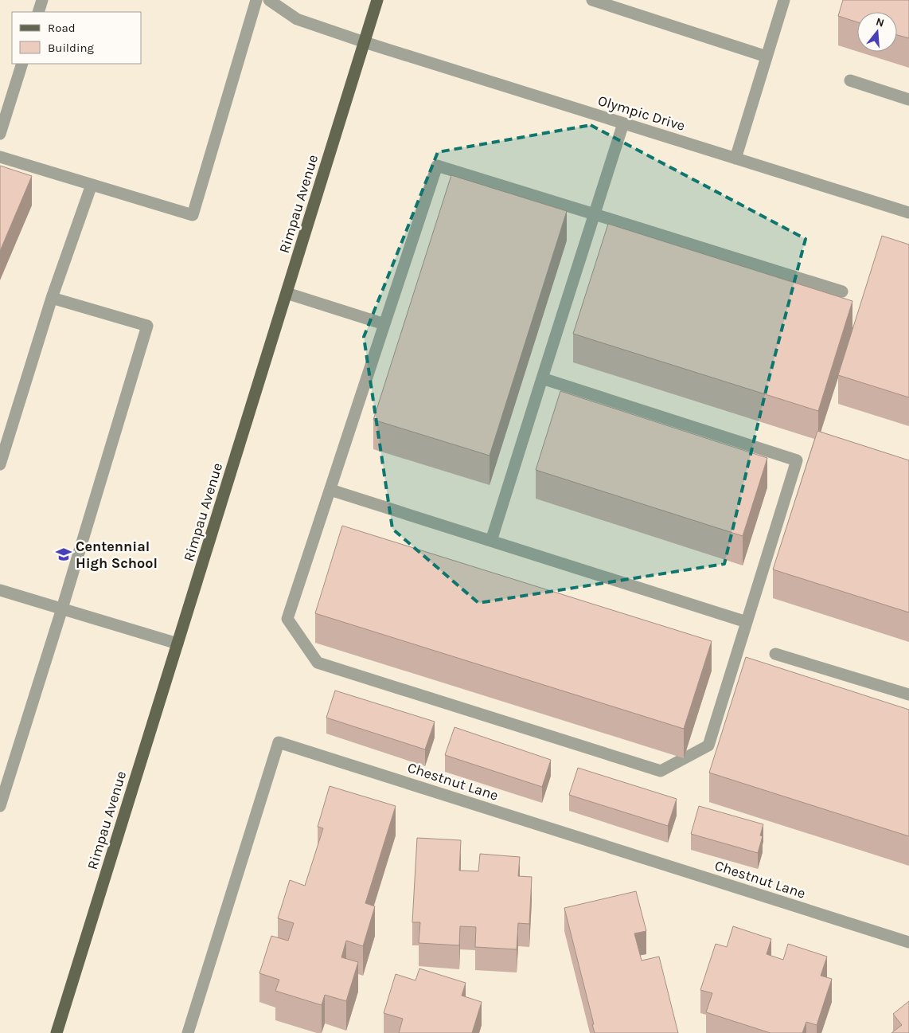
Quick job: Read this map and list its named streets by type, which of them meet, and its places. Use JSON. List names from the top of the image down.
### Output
{
  "streets": {
    "main road": ["Rimpau Avenue"],
    "street": ["Olympic Drive", "Chestnut Lane"]
  },
  "crossings": [
    ["Olympic Drive", "Rimpau Avenue"]
  ],
  "places": {
    "school or university": ["Centennial High School"]
  },
  "legend": ["Road", "Building"],
  "north": "top"
}
